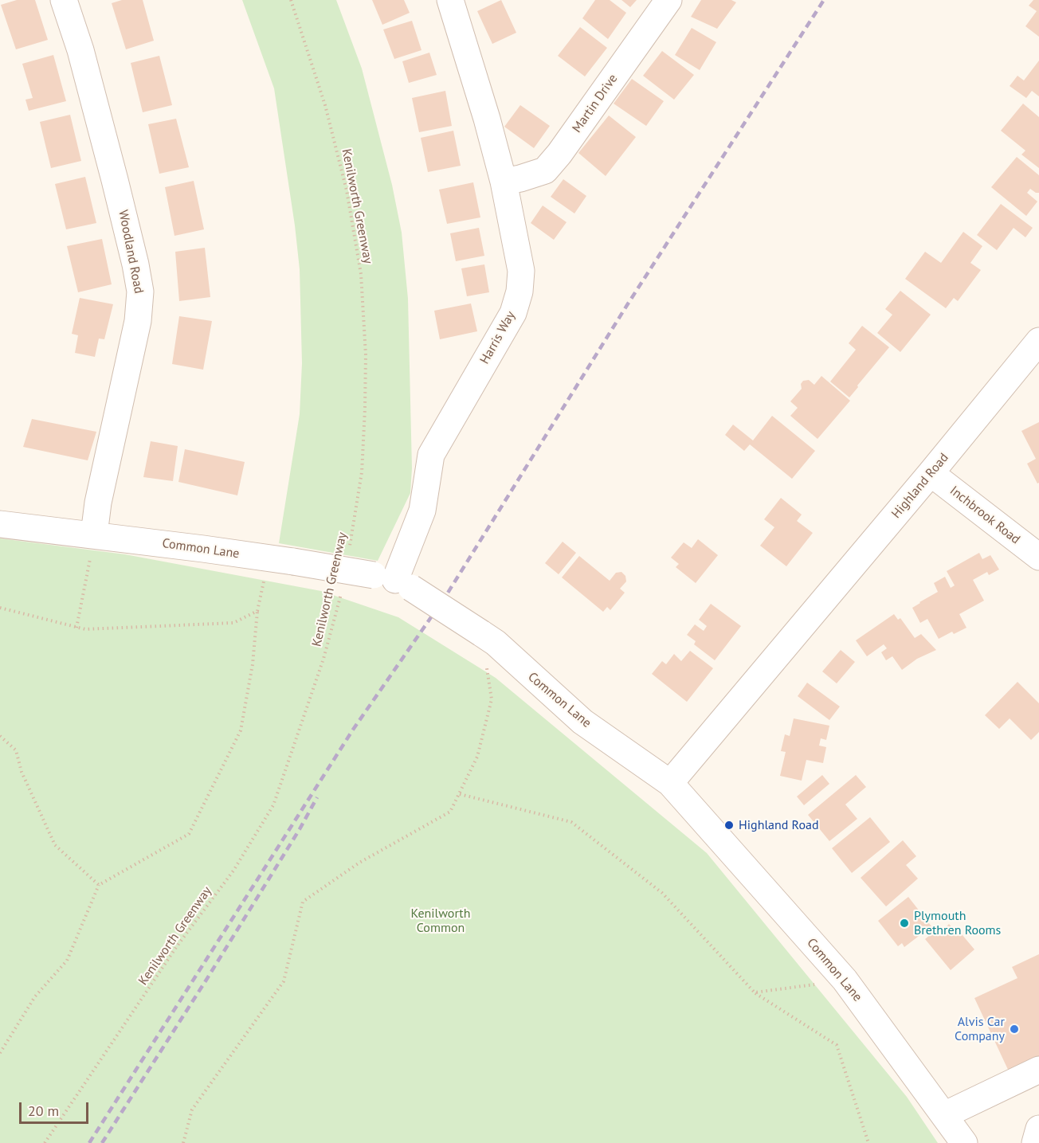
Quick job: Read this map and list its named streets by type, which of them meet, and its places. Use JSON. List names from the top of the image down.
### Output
{
  "streets": {
    "street": [
      "Martin Drive",
      "Woodland Road",
      "Harris Way",
      "Highland Road",
      "Inchbrook Road",
      "Common Lane"
    ],
    "path": ["Kenilworth Greenway"]
  },
  "crossings": [
    ["Martin Drive", "Harris Way"],
    ["Woodland Road", "Common Lane"],
    ["Harris Way", "Common Lane"],
    ["Highland Road", "Inchbrook Road"],
    ["Highland Road", "Common Lane"]
  ],
  "parks": ["Kenilworth Common"],
  "places": ["Highland Road", "Plymouth Brethren Rooms", "Alvis Car Company"],
  "scale_bar": "20 m"
}
